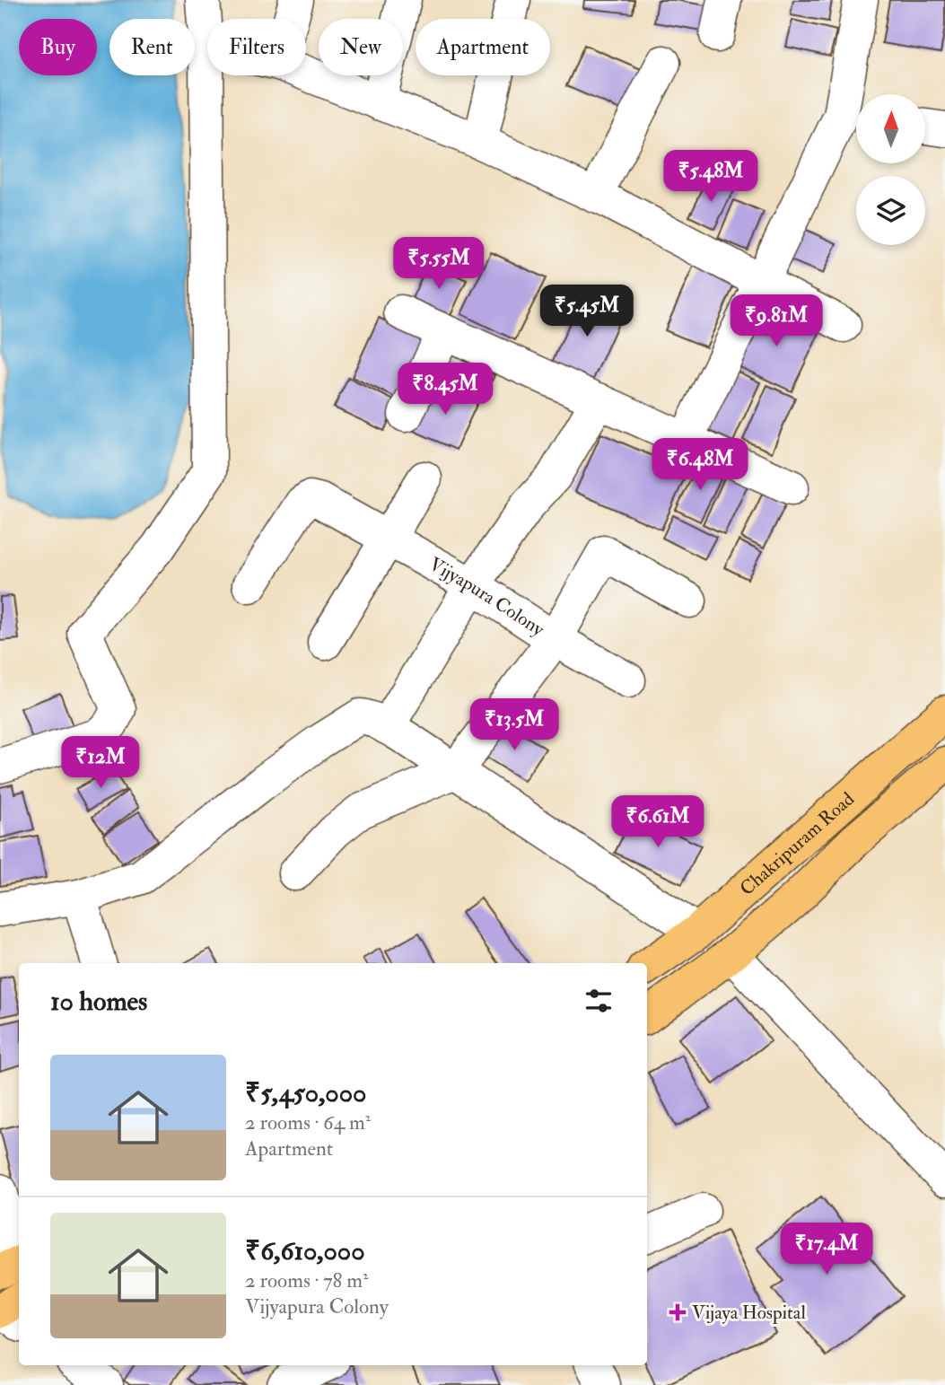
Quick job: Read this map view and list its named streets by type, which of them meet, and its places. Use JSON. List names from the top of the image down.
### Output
{
  "streets": {
    "main road": ["Chakripuram Road"],
    "street": ["Vijyapura Colony"]
  },
  "places": {
    "health": ["Vijaya Hospital"]
  },
  "north": "top",
  "page": {
    "chip": [
      "Buy",
      "Rent",
      "Filters",
      "New",
      "Apartment"
    ],
    "price": [
      "₹5.48M",
      "₹5.55M",
      "₹5.45M",
      "₹9.81M",
      "₹8.45M",
      "₹6.48M",
      "₹13.5M",
      "₹12M",
      "₹6.61M",
      "₹17.4M"
    ],
    "heading": "10 homes",
    "list": [
      {
        "name": "₹5,450,000",
        "note": "2 rooms · 64 m² · Apartment"
      },
      {
        "name": "₹6,610,000",
        "note": "2 rooms · 78 m² · Vijyapura Colony"
      }
    ]
  }
}
